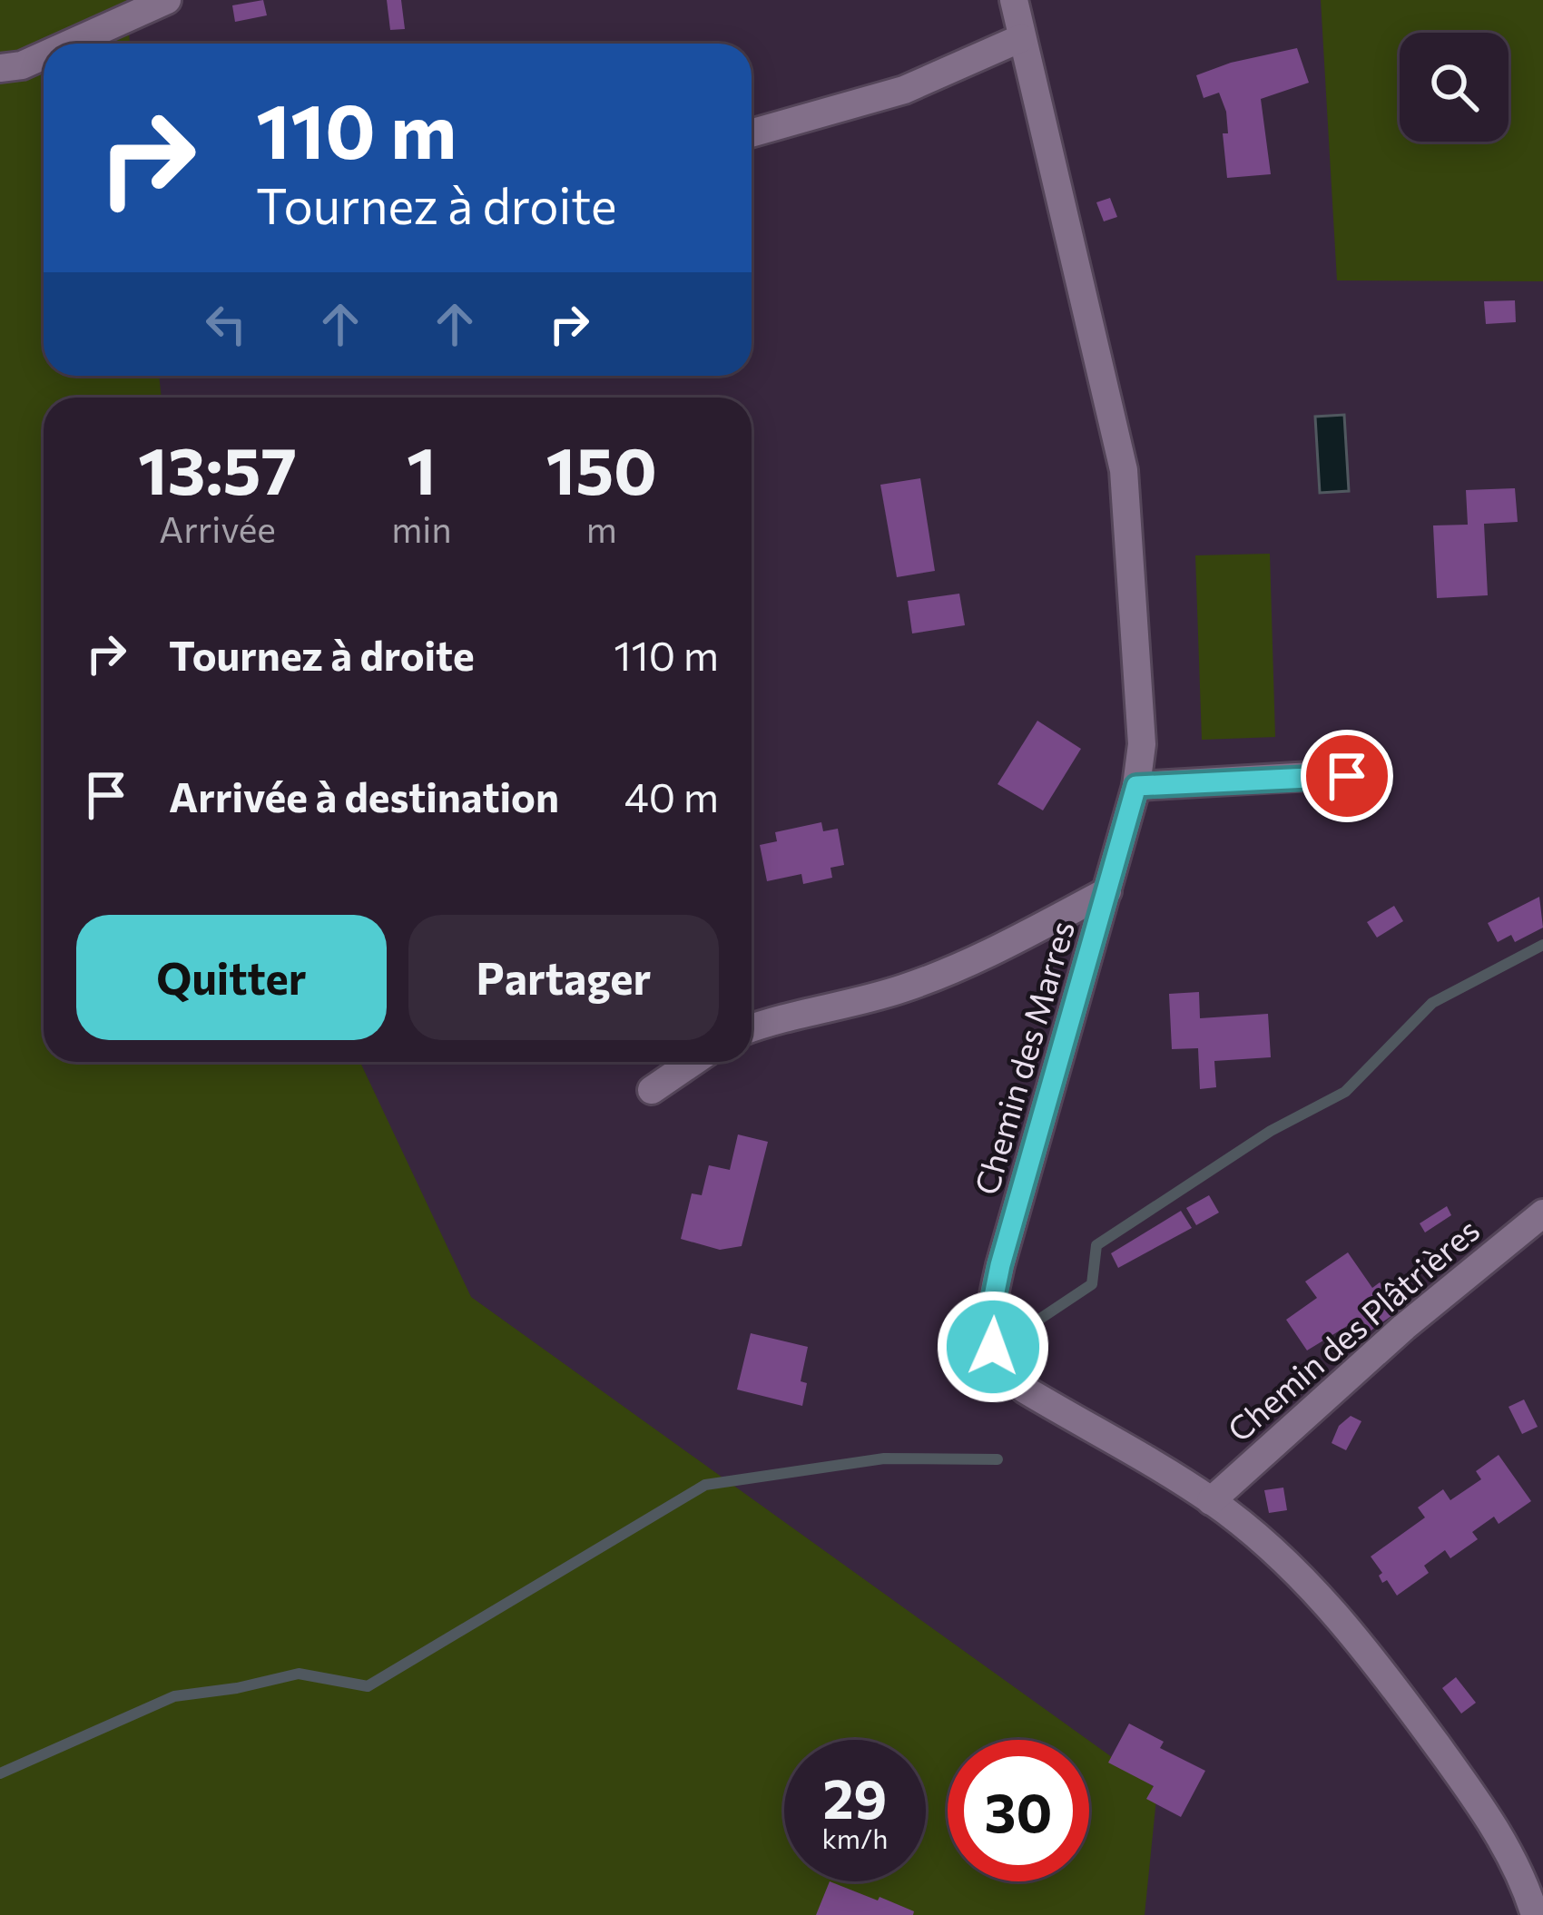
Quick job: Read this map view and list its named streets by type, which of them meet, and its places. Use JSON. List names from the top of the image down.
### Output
{
  "streets": {
    "street": ["Chemin des Marres", "Chemin des Plâtrières"]
  },
  "crossings": [
    ["Chemin des Marres", "Chemin des Plâtrières"]
  ],
  "page": {
    "turn": ["110 m", "Tournez à droite"],
    "eta": [
      "13:57",
      "Arrivée",
      "1",
      "min",
      "150",
      "m"
    ],
    "list": [
      {
        "name": "Tournez à droite",
        "value": "110 m"
      },
      {
        "name": "Arrivée à destination",
        "value": "40 m"
      }
    ],
    "buttons": ["Quitter", "Partager"],
    "speed": "29 km/h",
    "limit": "30"
  }
}
